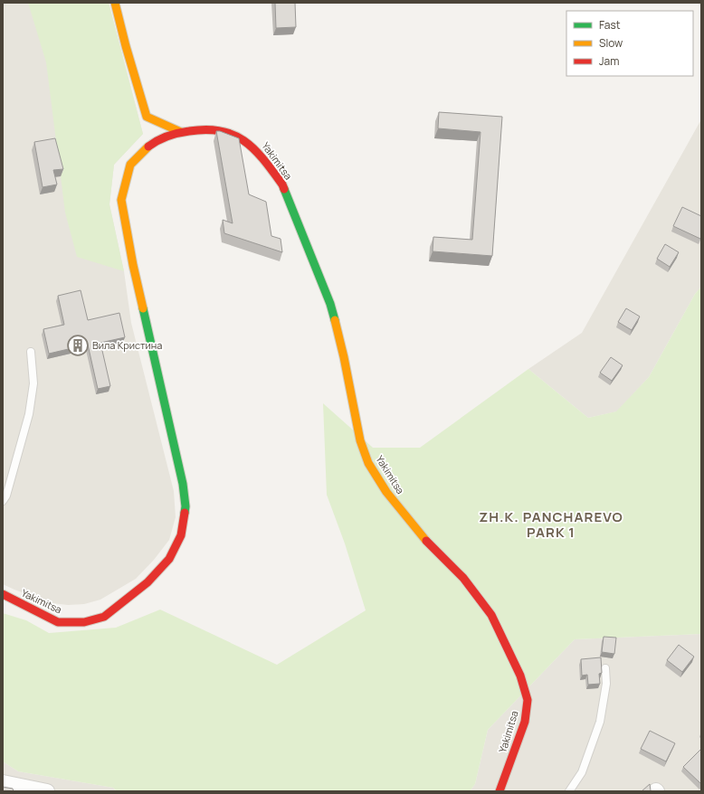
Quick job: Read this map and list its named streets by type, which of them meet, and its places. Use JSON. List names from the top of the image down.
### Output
{
  "streets": {
    "street": ["Yakimitsa"]
  },
  "districts": ["ZH.K. PANCHAREVO PARK 1"],
  "places": {
    "building": ["Вила Кристина"]
  },
  "legend": ["Fast", "Slow", "Jam"]
}
